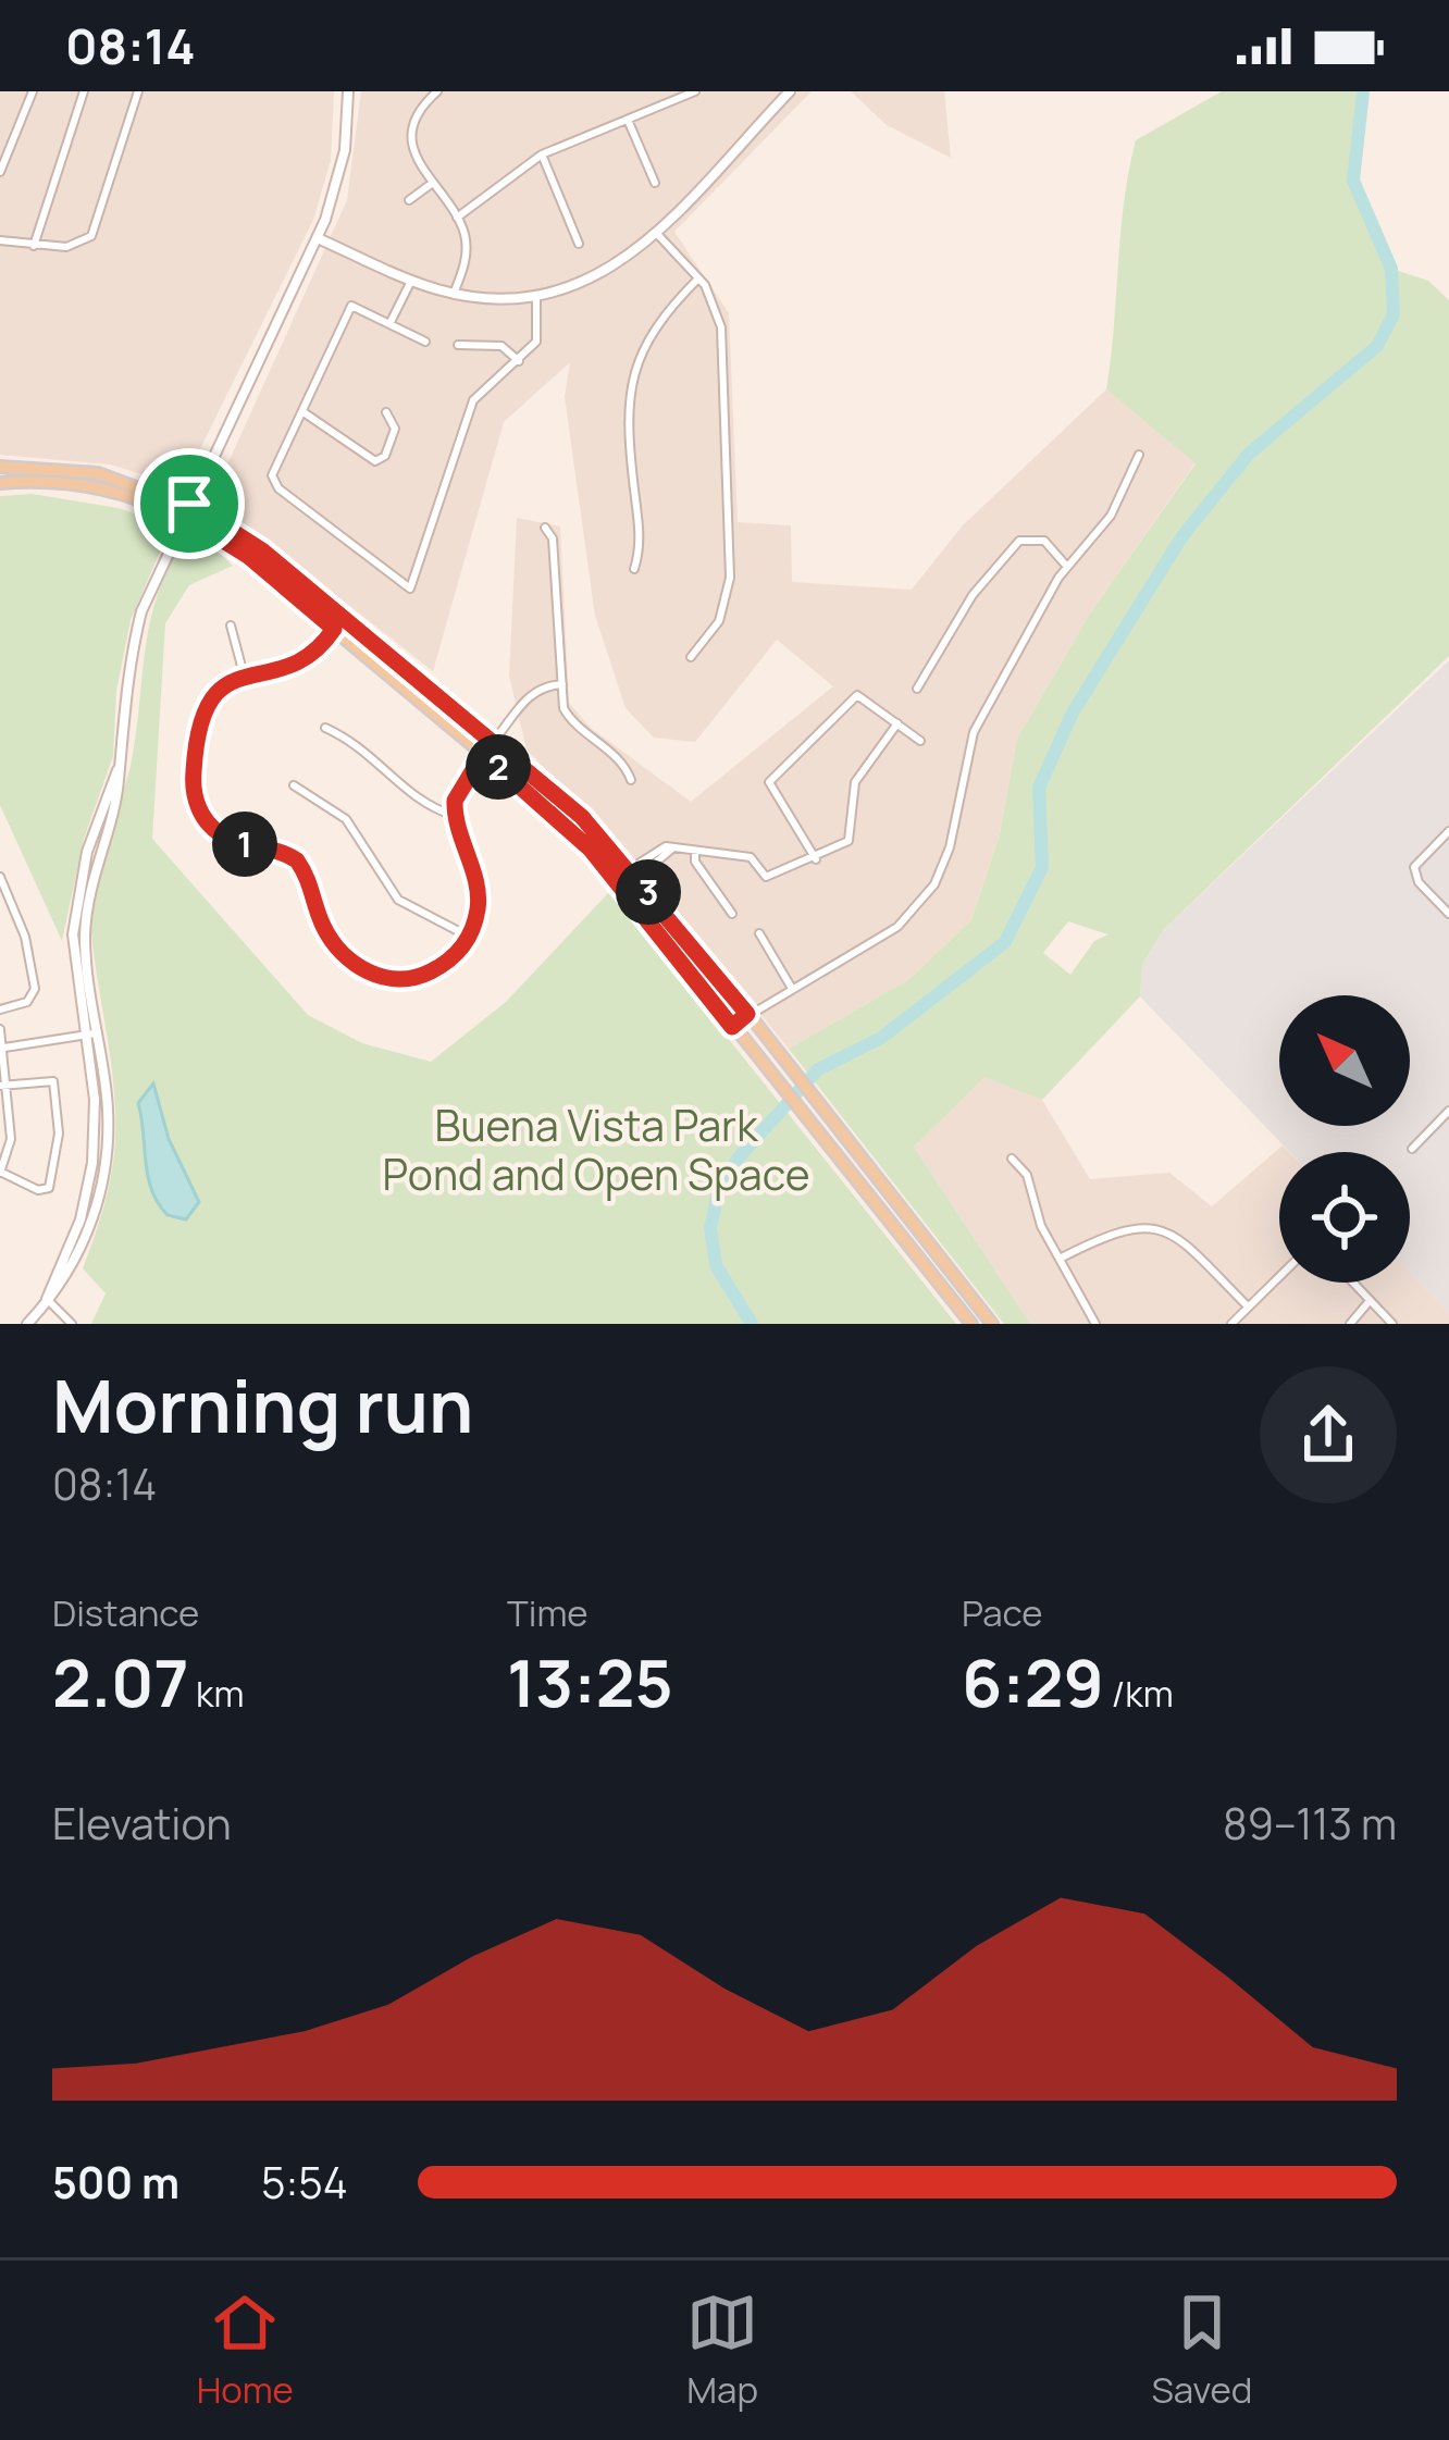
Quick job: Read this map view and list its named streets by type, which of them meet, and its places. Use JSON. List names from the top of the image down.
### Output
{
  "parks": ["Buena Vista Park Pond and Open Space"],
  "north": "top left",
  "page": {
    "status": "08:14",
    "pins": ["2", "1", "3"],
    "heading": ["Morning run", "08:14"],
    "stats": [
      ["Distance", "2.07 km"],
      ["Time", "13:25"],
      ["Pace", "6:29 /km"]
    ],
    "chart": ["Elevation", "89–113 m"],
    "list": [
      {
        "name": "500 m",
        "note": "5:54"
      }
    ],
    "tabs": ["Home", "Map", "Saved"]
  }
}
